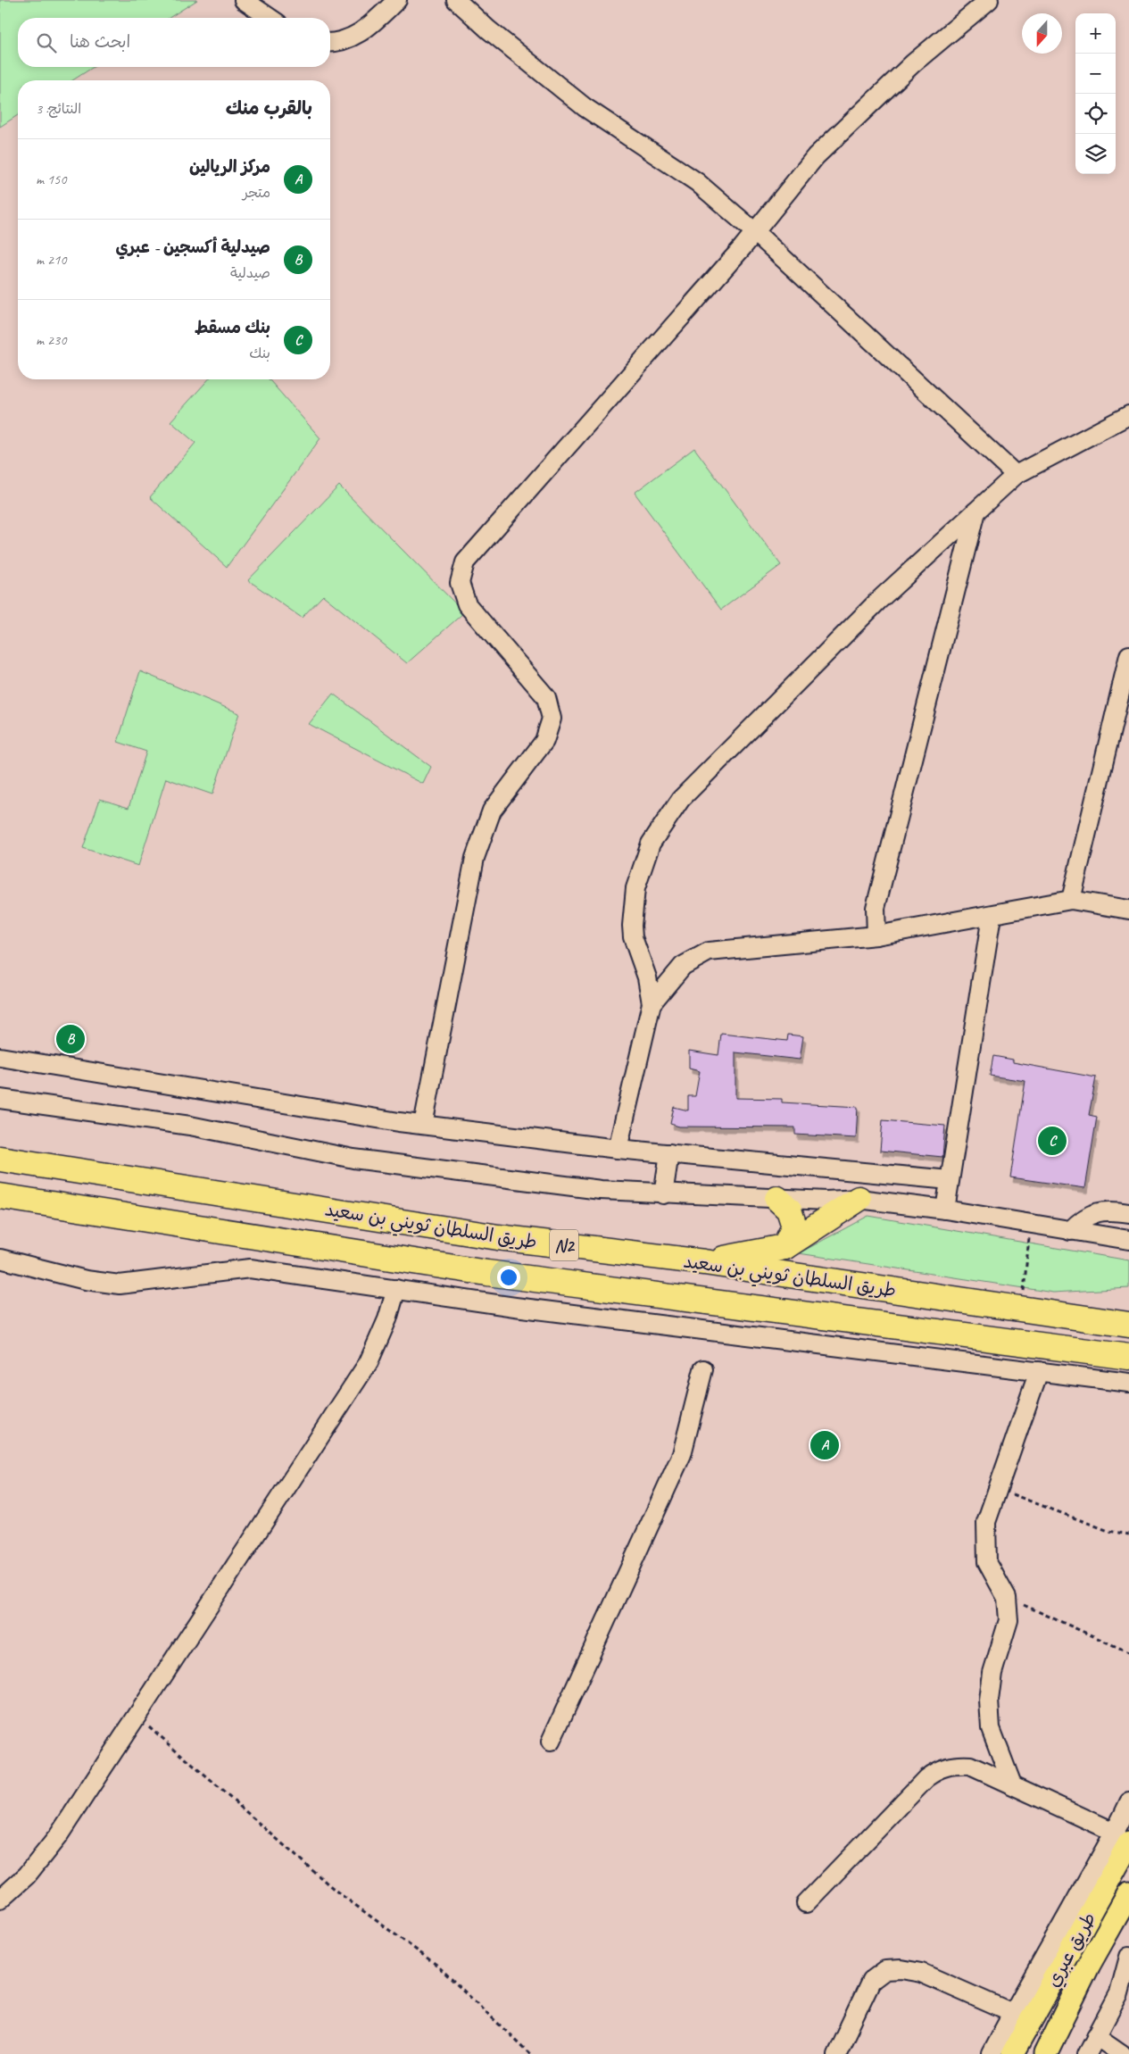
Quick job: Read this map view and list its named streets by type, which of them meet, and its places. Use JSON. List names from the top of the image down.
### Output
{
  "streets": {
    "highway": ["طريق السلطان ثويني بن سعيد", "N2"],
    "main road": ["طريق عبري"]
  },
  "north": "bottom",
  "page": {
    "map_buttons": ["+", "−"],
    "search": "ابحث هنا",
    "heading": ["بالقرب منك", "النتائج: 3"],
    "list": [
      {
        "mark": "A",
        "name": "مركز الريالين",
        "note": "متجر",
        "value": "150 m"
      },
      {
        "mark": "B",
        "name": "صيدلية أكسجين - عبري",
        "note": "صيدلية",
        "value": "210 m"
      },
      {
        "mark": "C",
        "name": "بنك مسقط",
        "note": "بنك",
        "value": "230 m"
      }
    ],
    "pins": ["B", "C", "A"]
  }
}
